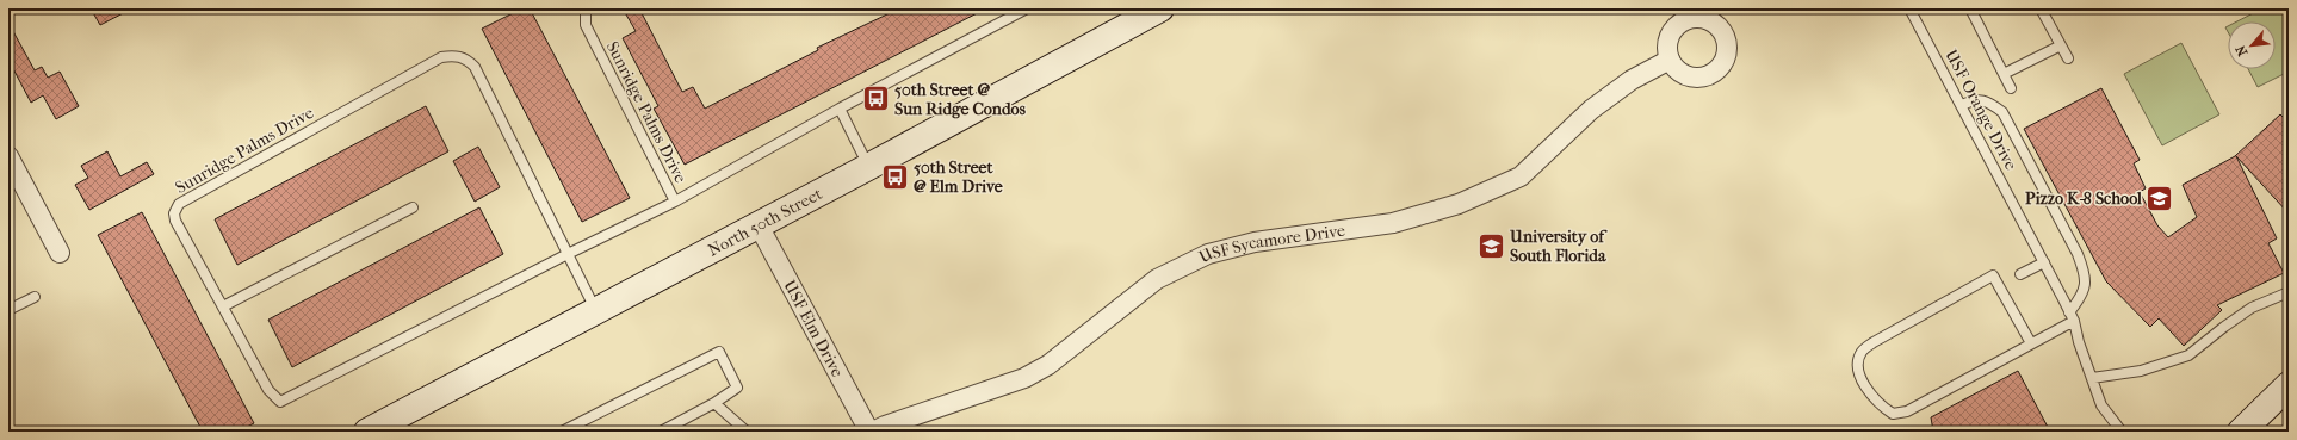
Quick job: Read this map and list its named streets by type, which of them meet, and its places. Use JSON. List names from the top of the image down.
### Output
{
  "streets": {
    "street": ["North 50th Street", "USF Sycamore Drive", "USF Elm Drive"],
    "lane": ["USF Orange Drive", "Sunridge Palms Drive"]
  },
  "crossings": [
    ["North 50th Street", "USF Elm Drive"]
  ],
  "places": {
    "bus stop": ["50th Street @ Sun Ridge Condos", "50th Street @ Elm Drive"],
    "school or university": ["Pizzo K-8 School", "University of South Florida"]
  },
  "north": "bottom left"
}
